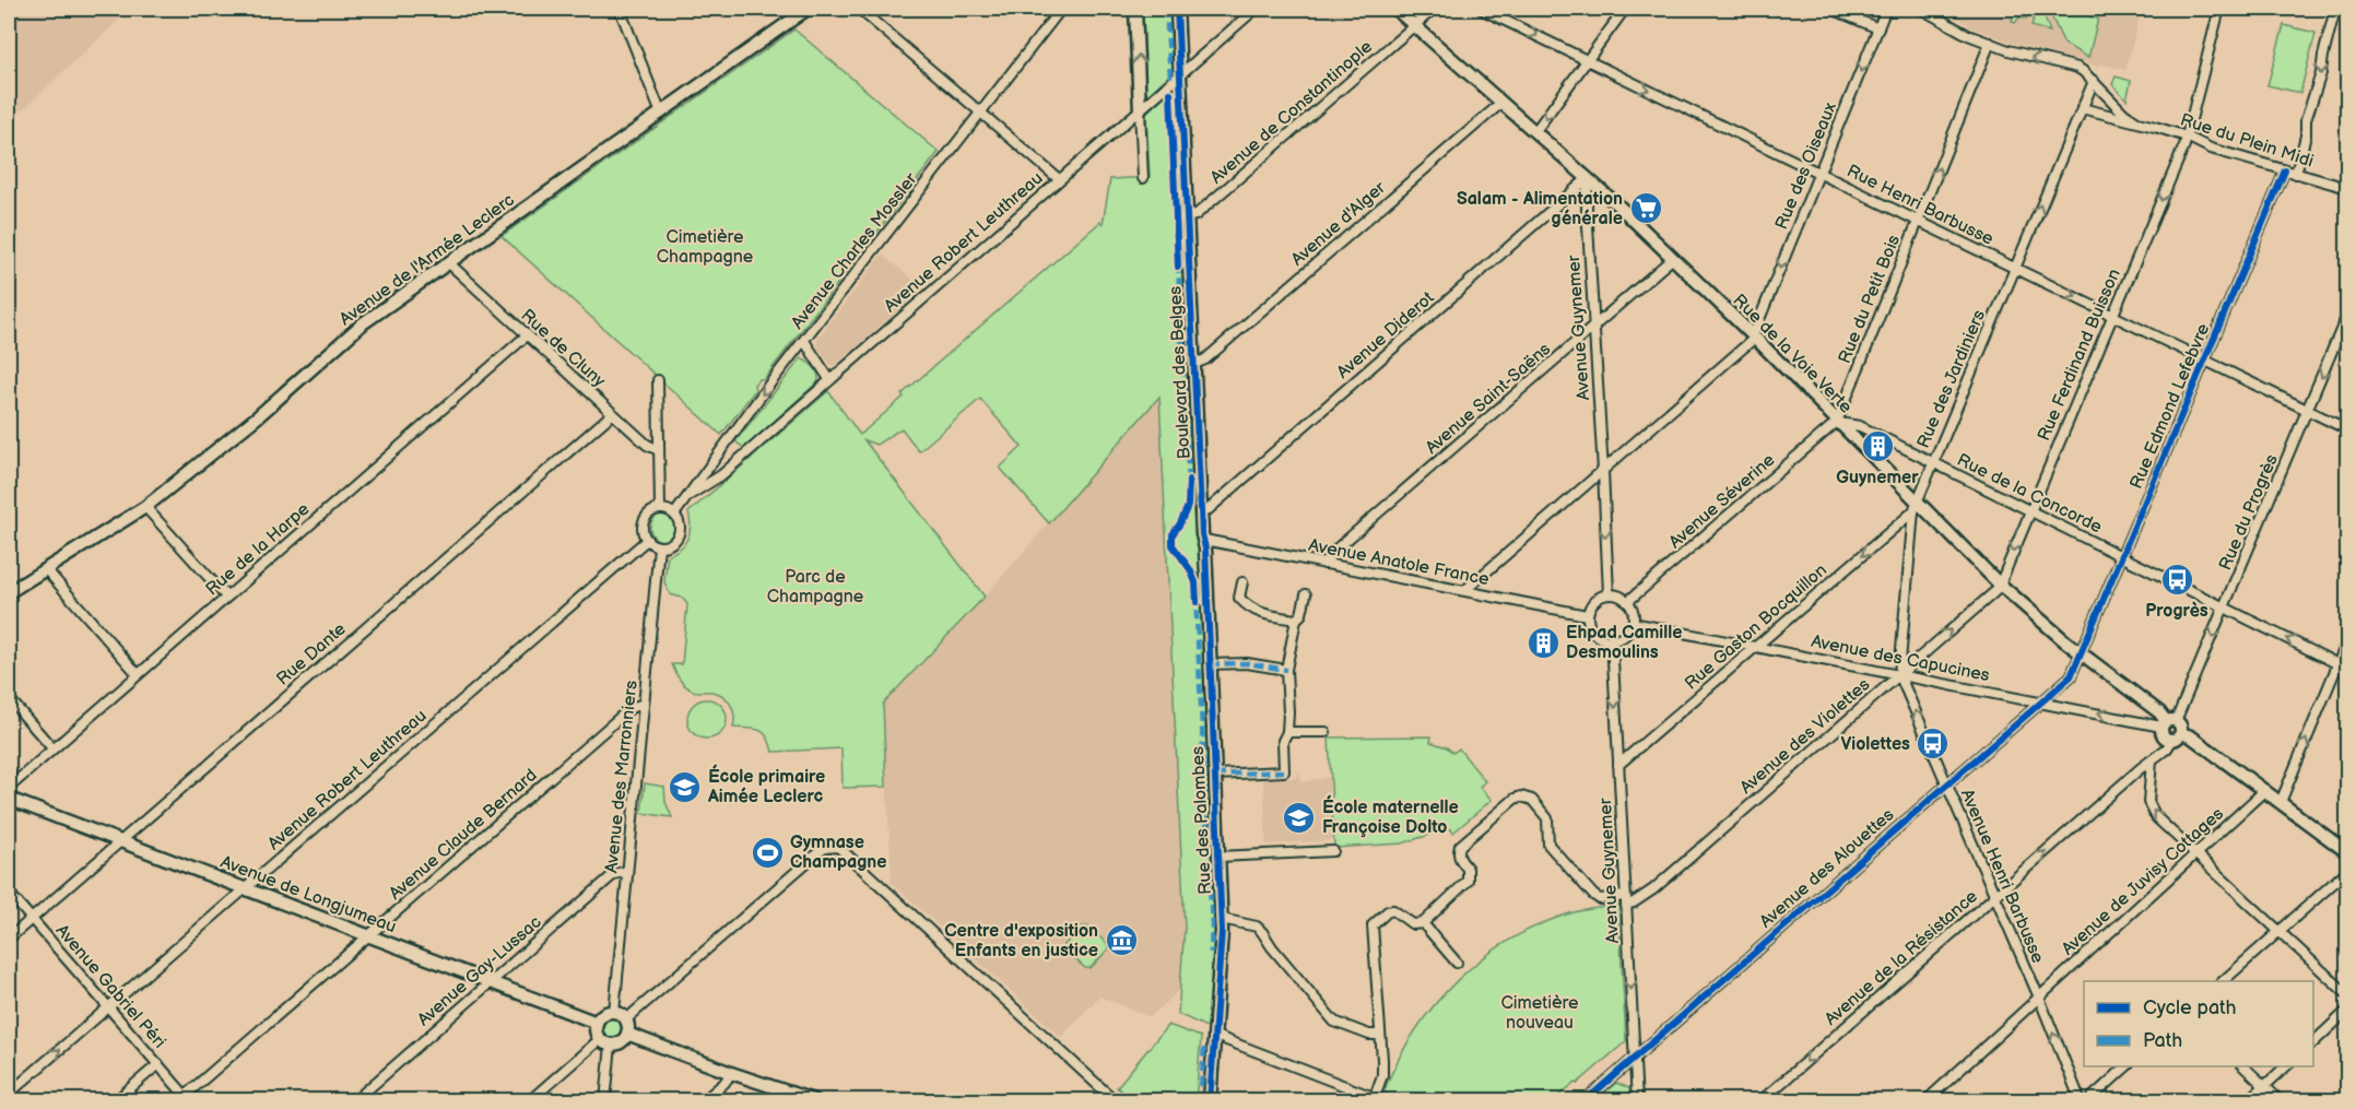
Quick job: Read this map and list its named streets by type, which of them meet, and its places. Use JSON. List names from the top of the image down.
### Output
{
  "streets": {
    "street": [
      "Avenue de Constantinople",
      "Rue du Plein Midi",
      "Rue des Oiseaux",
      "Rue Henri Barbusse",
      "Avenue d'Alger",
      "Avenue Robert Leuthreau",
      "Avenue Charles Mossler",
      "Avenue de l'Armée Leclerc",
      "Rue du Petit Bois",
      "Avenue Guynemer",
      "Avenue Diderot",
      "Rue de Cluny",
      "Rue de la Voie Verte",
      "Rue Ferdinand Buisson",
      "Boulevard des Belges",
      "Rue des Jardiniers",
      "Avenue Saint-Saëns",
      "Rue Edmond Lefebvre",
      "Rue de la Concorde",
      "Avenue Séverine",
      "Rue du Progrès",
      "Rue de la Harpe",
      "Avenue Anatole France",
      "Rue Gaston Bocquillon",
      "Rue Dante",
      "Avenue des Capucines",
      "Avenue des Violettes",
      "Avenue des Marronniers",
      "Rue des Palombes",
      "Avenue Claude Bernard",
      "Avenue des Alouettes",
      "Avenue Henri Barbusse",
      "Avenue de Juvisy Cottages",
      "Avenue de Longjumeau",
      "Avenue de la Résistance",
      "Avenue Gay-Lussac",
      "Avenue Gabriel Péri"
    ]
  },
  "crossings": [
    ["Avenue de Constantinople", "Rue de la Voie Verte"],
    ["Avenue de Constantinople", "Boulevard des Belges"],
    ["Rue du Plein Midi", "Rue du Petit Bois"],
    ["Rue du Plein Midi", "Rue Ferdinand Buisson"],
    ["Rue du Plein Midi", "Rue des Jardiniers"],
    ["Rue du Plein Midi", "Rue Edmond Lefebvre"],
    ["Rue des Oiseaux", "Rue Henri Barbusse"],
    ["Rue des Oiseaux", "Rue de la Voie Verte"],
    ["Rue Henri Barbusse", "Rue du Petit Bois"],
    ["Rue Henri Barbusse", "Rue Ferdinand Buisson"],
    ["Rue Henri Barbusse", "Rue des Jardiniers"],
    ["Rue Henri Barbusse", "Rue Edmond Lefebvre"],
    ["Rue Henri Barbusse", "Rue du Progrès"],
    ["Avenue d'Alger", "Rue de la Voie Verte"],
    ["Avenue d'Alger", "Boulevard des Belges"],
    ["Avenue Robert Leuthreau", "Avenue Charles Mossler"],
    ["Avenue Robert Leuthreau", "Boulevard des Belges"],
    ["Avenue Robert Leuthreau", "Avenue des Marronniers"],
    ["Avenue Robert Leuthreau", "Avenue de Longjumeau"],
    ["Avenue Robert Leuthreau", "Avenue Gabriel Péri"],
    ["Avenue Charles Mossler", "Avenue des Marronniers"],
    ["Avenue de l'Armée Leclerc", "Rue de Cluny"],
    ["Rue du Petit Bois", "Rue de la Voie Verte"],
    ["Rue du Petit Bois", "Rue de la Concorde"],
    ["Rue du Petit Bois", "Avenue Séverine"],
    ["Avenue Guynemer", "Avenue Diderot"],
    ["Avenue Guynemer", "Rue de la Voie Verte"],
    ["Avenue Guynemer", "Avenue Saint-Saëns"],
    ["Avenue Guynemer", "Avenue Séverine"],
    ["Avenue Guynemer", "Avenue Anatole France"],
    ["Avenue Guynemer", "Rue Gaston Bocquillon"],
    ["Avenue Guynemer", "Avenue des Capucines"],
    ["Avenue Guynemer", "Avenue des Violettes"],
    ["Avenue Guynemer", "Avenue des Alouettes"],
    ["Avenue Diderot", "Rue de la Voie Verte"],
    ["Avenue Diderot", "Boulevard des Belges"],
    ["Rue de Cluny", "Rue de la Harpe"],
    ["Rue de Cluny", "Rue Dante"],
    ["Rue de la Voie Verte", "Rue Ferdinand Buisson"],
    ["Rue de la Voie Verte", "Rue des Jardiniers"],
    ["Rue de la Voie Verte", "Avenue Saint-Saëns"],
    ["Rue de la Voie Verte", "Rue Edmond Lefebvre"],
    ["Rue de la Voie Verte", "Rue de la Concorde"],
    ["Rue de la Voie Verte", "Avenue Séverine"],
    ["Rue de la Voie Verte", "Rue du Progrès"],
    ["Rue de la Voie Verte", "Rue Gaston Bocquillon"],
    ["Rue de la Voie Verte", "Avenue des Capucines"],
    ["Rue de la Voie Verte", "Avenue des Violettes"],
    ["Rue de la Voie Verte", "Avenue des Alouettes"],
    ["Rue de la Voie Verte", "Avenue Henri Barbusse"],
    ["Rue de la Voie Verte", "Avenue de Juvisy Cottages"],
    ["Rue de la Voie Verte", "Avenue de la Résistance"],
    ["Rue Ferdinand Buisson", "Rue de la Concorde"],
    ["Rue Ferdinand Buisson", "Avenue des Violettes"],
    ["Boulevard des Belges", "Avenue Anatole France"],
    ["Boulevard des Belges", "Rue des Palombes"],
    ["Rue des Jardiniers", "Rue de la Concorde"],
    ["Rue des Jardiniers", "Rue Gaston Bocquillon"],
    ["Rue des Jardiniers", "Avenue Henri Barbusse"],
    ["Avenue Saint-Saëns", "Avenue Anatole France"],
    ["Rue Edmond Lefebvre", "Rue de la Concorde"],
    ["Rue Edmond Lefebvre", "Avenue des Alouettes"],
    ["Rue de la Concorde", "Avenue Séverine"],
    ["Rue de la Concorde", "Rue du Progrès"],
    ["Avenue Séverine", "Avenue Anatole France"],
    ["Avenue Séverine", "Avenue des Capucines"],
    ["Rue du Progrès", "Avenue des Capucines"],
    ["Avenue Anatole France", "Avenue des Capucines"],
    ["Avenue Anatole France", "Rue des Palombes"],
    ["Rue Gaston Bocquillon", "Avenue des Capucines"],
    ["Rue Gaston Bocquillon", "Avenue Henri Barbusse"],
    ["Rue Dante", "Avenue de Longjumeau"],
    ["Rue Dante", "Avenue Gabriel Péri"],
    ["Avenue des Capucines", "Avenue des Violettes"],
    ["Avenue des Capucines", "Avenue des Alouettes"],
    ["Avenue des Capucines", "Avenue Henri Barbusse"],
    ["Avenue des Violettes", "Avenue Henri Barbusse"],
    ["Avenue des Marronniers", "Avenue Claude Bernard"],
    ["Avenue des Marronniers", "Avenue de Longjumeau"],
    ["Avenue des Marronniers", "Avenue Gay-Lussac"],
    ["Avenue Claude Bernard", "Avenue de Longjumeau"],
    ["Avenue Claude Bernard", "Avenue Gabriel Péri"],
    ["Avenue des Alouettes", "Avenue Henri Barbusse"],
    ["Avenue Henri Barbusse", "Avenue de Juvisy Cottages"],
    ["Avenue Henri Barbusse", "Avenue de la Résistance"],
    ["Avenue de Longjumeau", "Avenue Gay-Lussac"]
  ],
  "one_way": [
    "Rue des Oiseaux",
    "Rue Henri Barbusse",
    "Rue du Petit Bois",
    "Avenue Guynemer",
    "Rue Ferdinand Buisson",
    "Rue des Jardiniers",
    "Rue du Progrès",
    "Rue Gaston Bocquillon",
    "Avenue Henri Barbusse"
  ],
  "parks": ["Cimetière Champagne", "Parc de Champagne", "Cimetière nouveau"],
  "places": {
    "supermarket": ["Salam - Alimentation générale"],
    "building": ["Guynemer", "Ehpad Camille Desmoulins"],
    "bus stop": ["Progrès", "Violettes"],
    "school or university": ["École primaire Aimée Leclerc", "École maternelle Françoise Dolto"],
    "sports": ["Gymnase Champagne"],
    "museum": ["Centre d'exposition Enfants en justice"]
  },
  "legend": ["Cycle path", "Path"]
}
